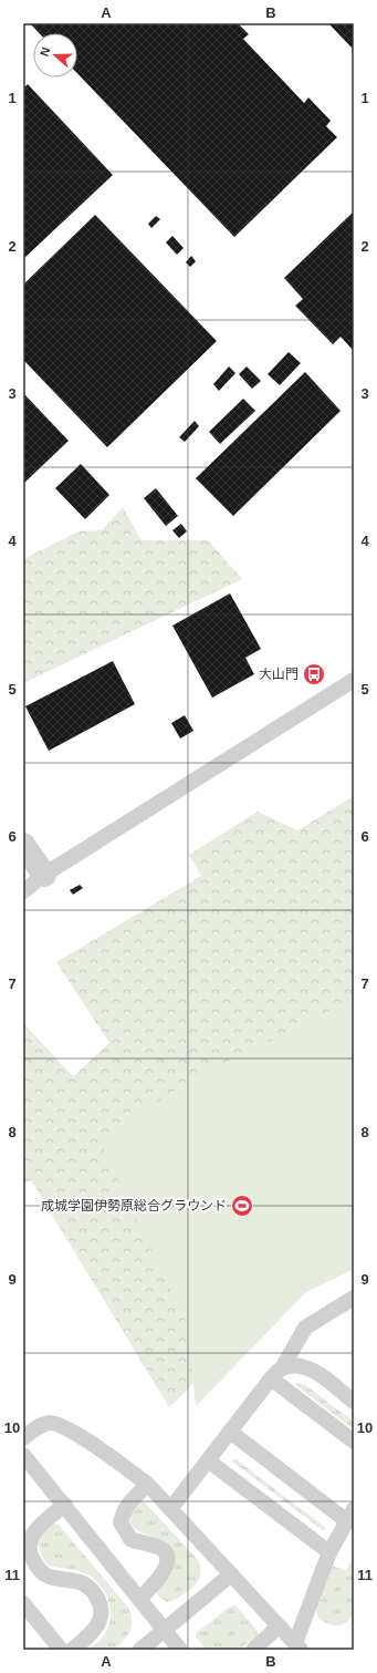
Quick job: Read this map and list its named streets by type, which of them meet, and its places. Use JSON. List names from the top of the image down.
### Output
{
  "places": {
    "bus stop": ["大山門"],
    "sports": ["成城学園伊勢原総合グラウンド"]
  },
  "north": "left",
  "grid": {
    "columns": ["A", "B"],
    "rows": [
      "1",
      "2",
      "3",
      "4",
      "5",
      "6",
      "7",
      "8",
      "9",
      "10",
      "11"
    ]
  }
}
